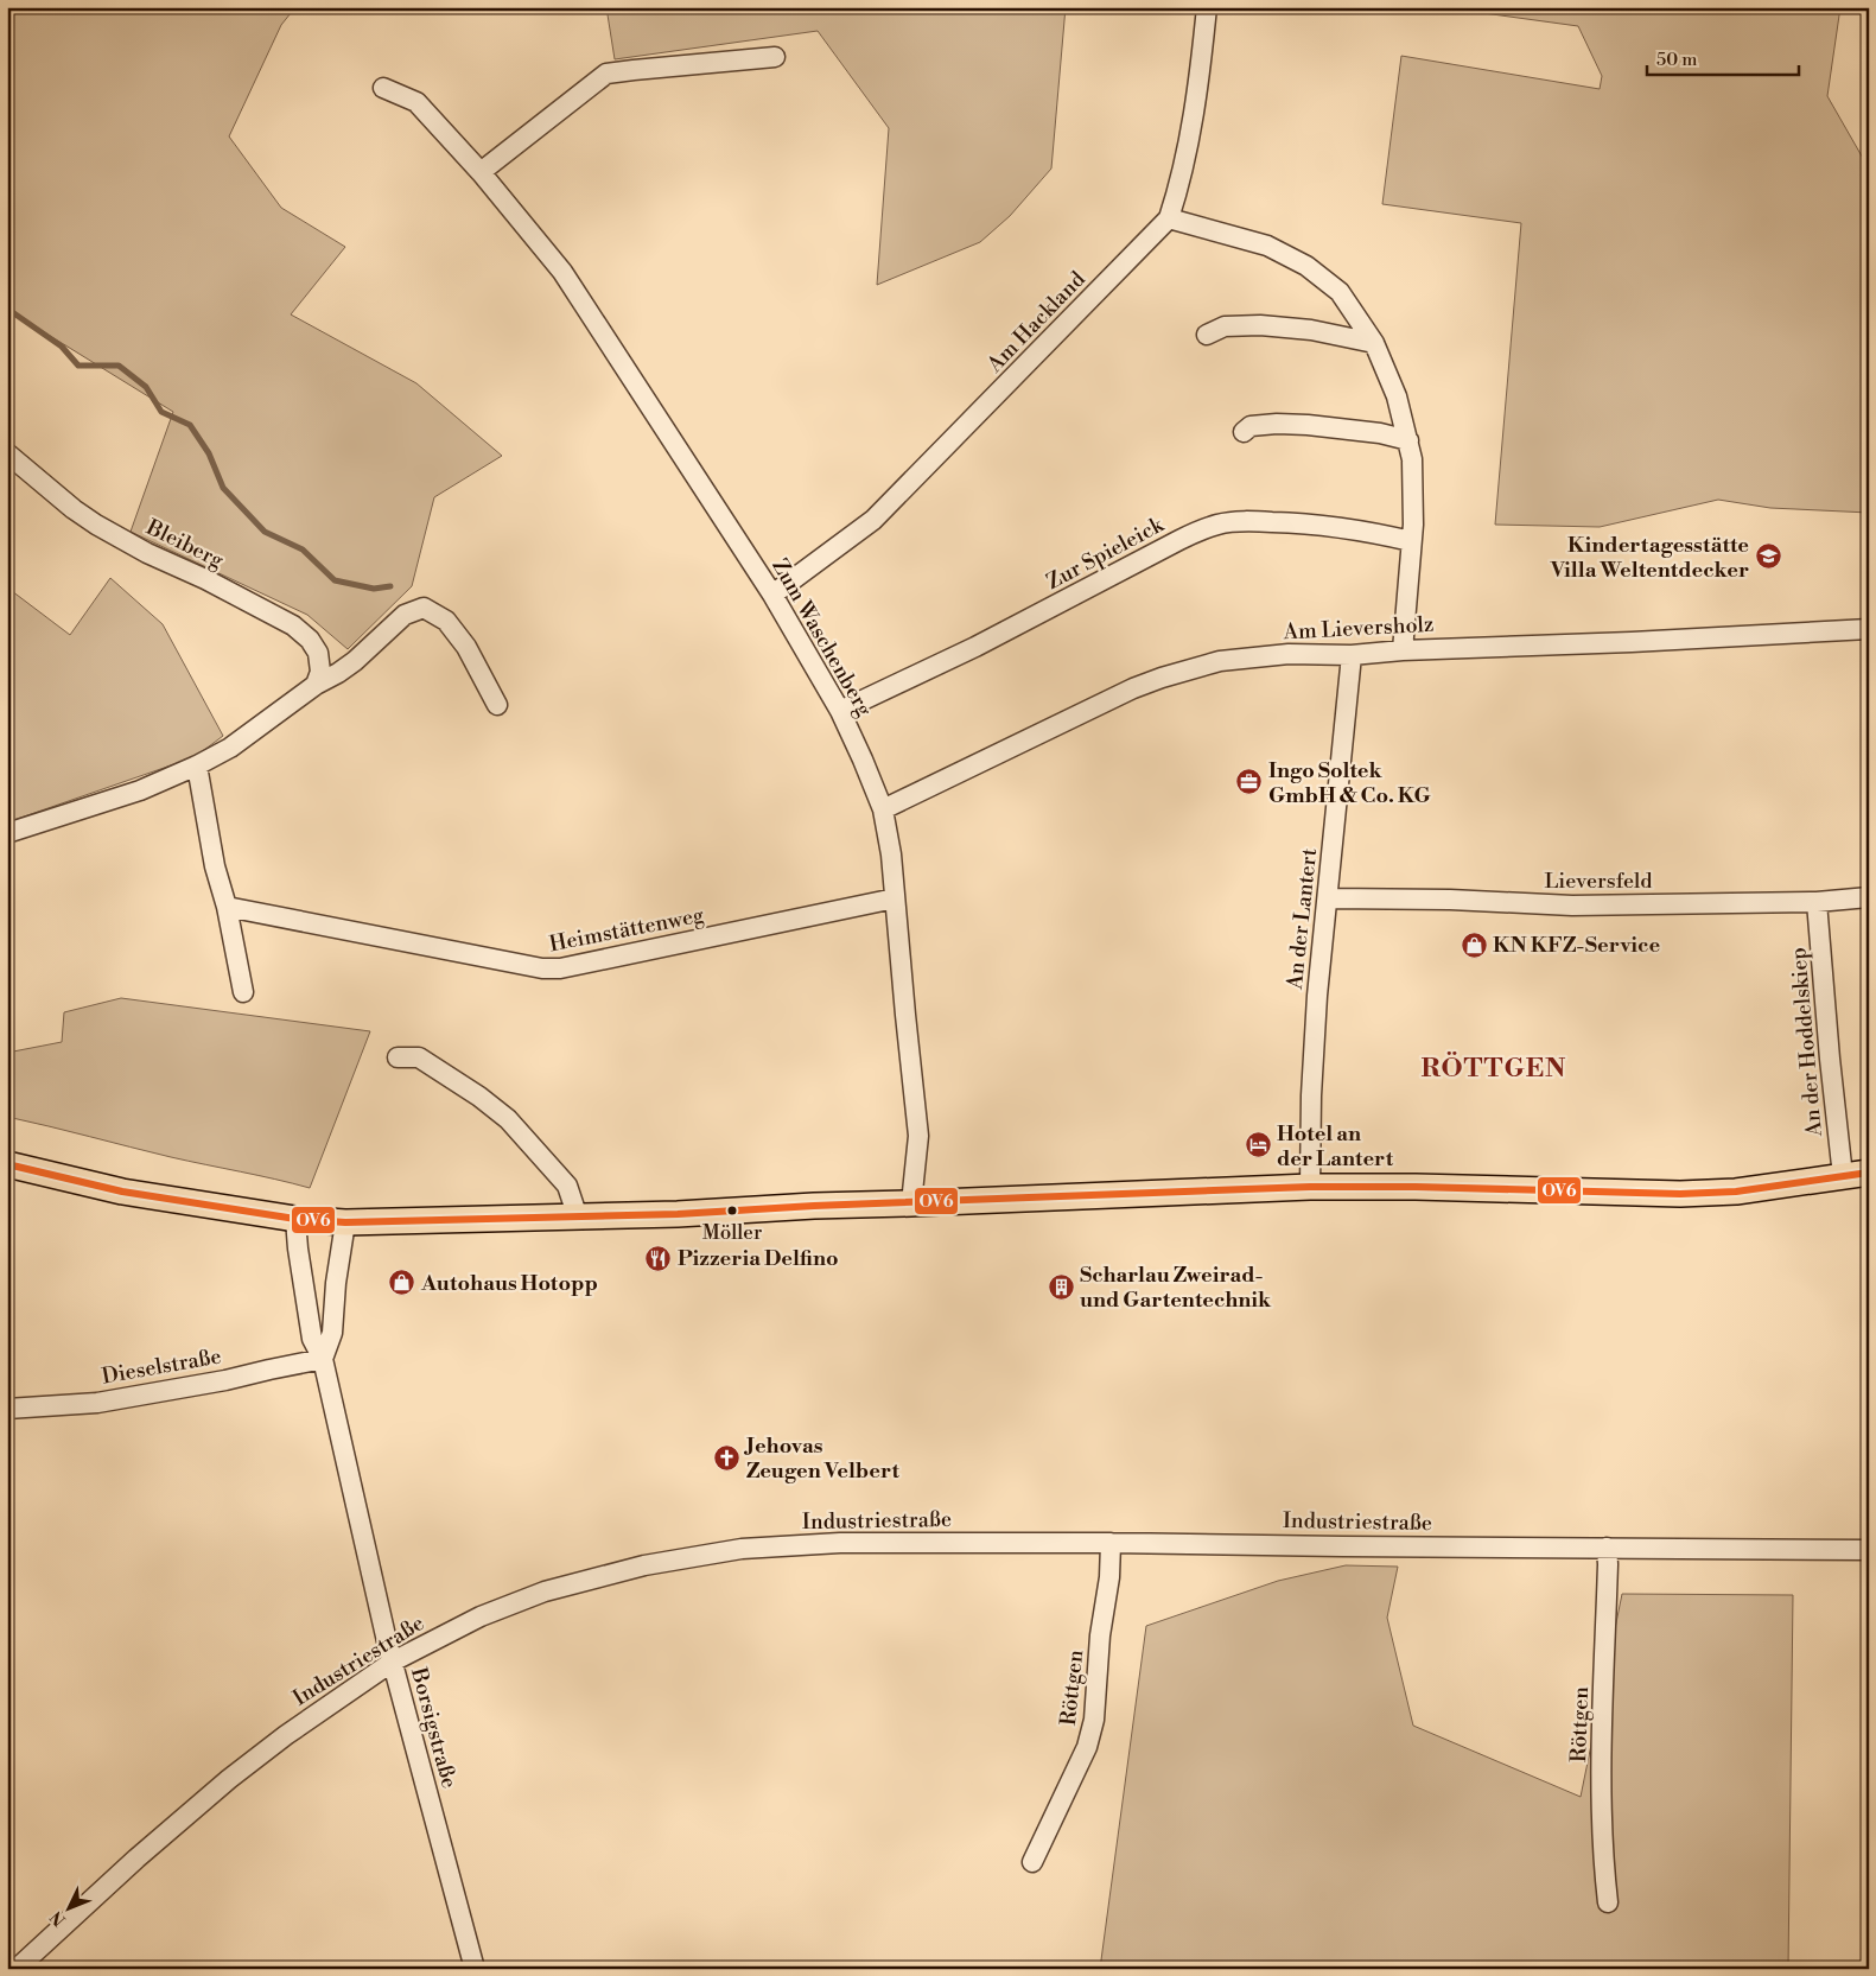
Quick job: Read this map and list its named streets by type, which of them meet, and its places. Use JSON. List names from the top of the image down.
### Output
{
  "streets": {
    "street": [
      "Am Hackland",
      "Bleiberg",
      "Zur Spieleick",
      "Am Lieversholz",
      "Zum Waschenberg",
      "Lieversfeld",
      "An der Lantert",
      "Heimstättenweg",
      "An der Hoddelskiep",
      "Dieselstraße",
      "Industriestraße",
      "Röttgen",
      "Borsigstraße"
    ]
  },
  "crossings": [
    ["Am Hackland", "Zum Waschenberg"],
    ["Zur Spieleick", "Zum Waschenberg"],
    ["Am Lieversholz", "Zum Waschenberg"],
    ["Am Lieversholz", "An der Lantert"],
    ["Zum Waschenberg", "Heimstättenweg"],
    ["Lieversfeld", "An der Lantert"],
    ["Lieversfeld", "An der Hoddelskiep"],
    ["Dieselstraße", "Borsigstraße"],
    ["Industriestraße", "Röttgen"],
    ["Industriestraße", "Borsigstraße"]
  ],
  "districts": ["RÖTTGEN"],
  "places": {
    "school or university": ["Kindertagesstätte Villa Weltentdecker"],
    "office": ["Ingo Soltek GmbH & Co. KG"],
    "shop": ["KN KFZ-Service", "Autohaus Hotopp"],
    "hotel": ["Hotel an der Lantert"],
    "other": ["Möller"],
    "restaurant": ["Pizzeria Delfino"],
    "building": ["Scharlau Zweirad- und Gartentechnik"],
    "church": ["Jehovas Zeugen Velbert"]
  },
  "lines": ["transit line OV6"],
  "scale_bar": "50 m",
  "north": "bottom left"
}
